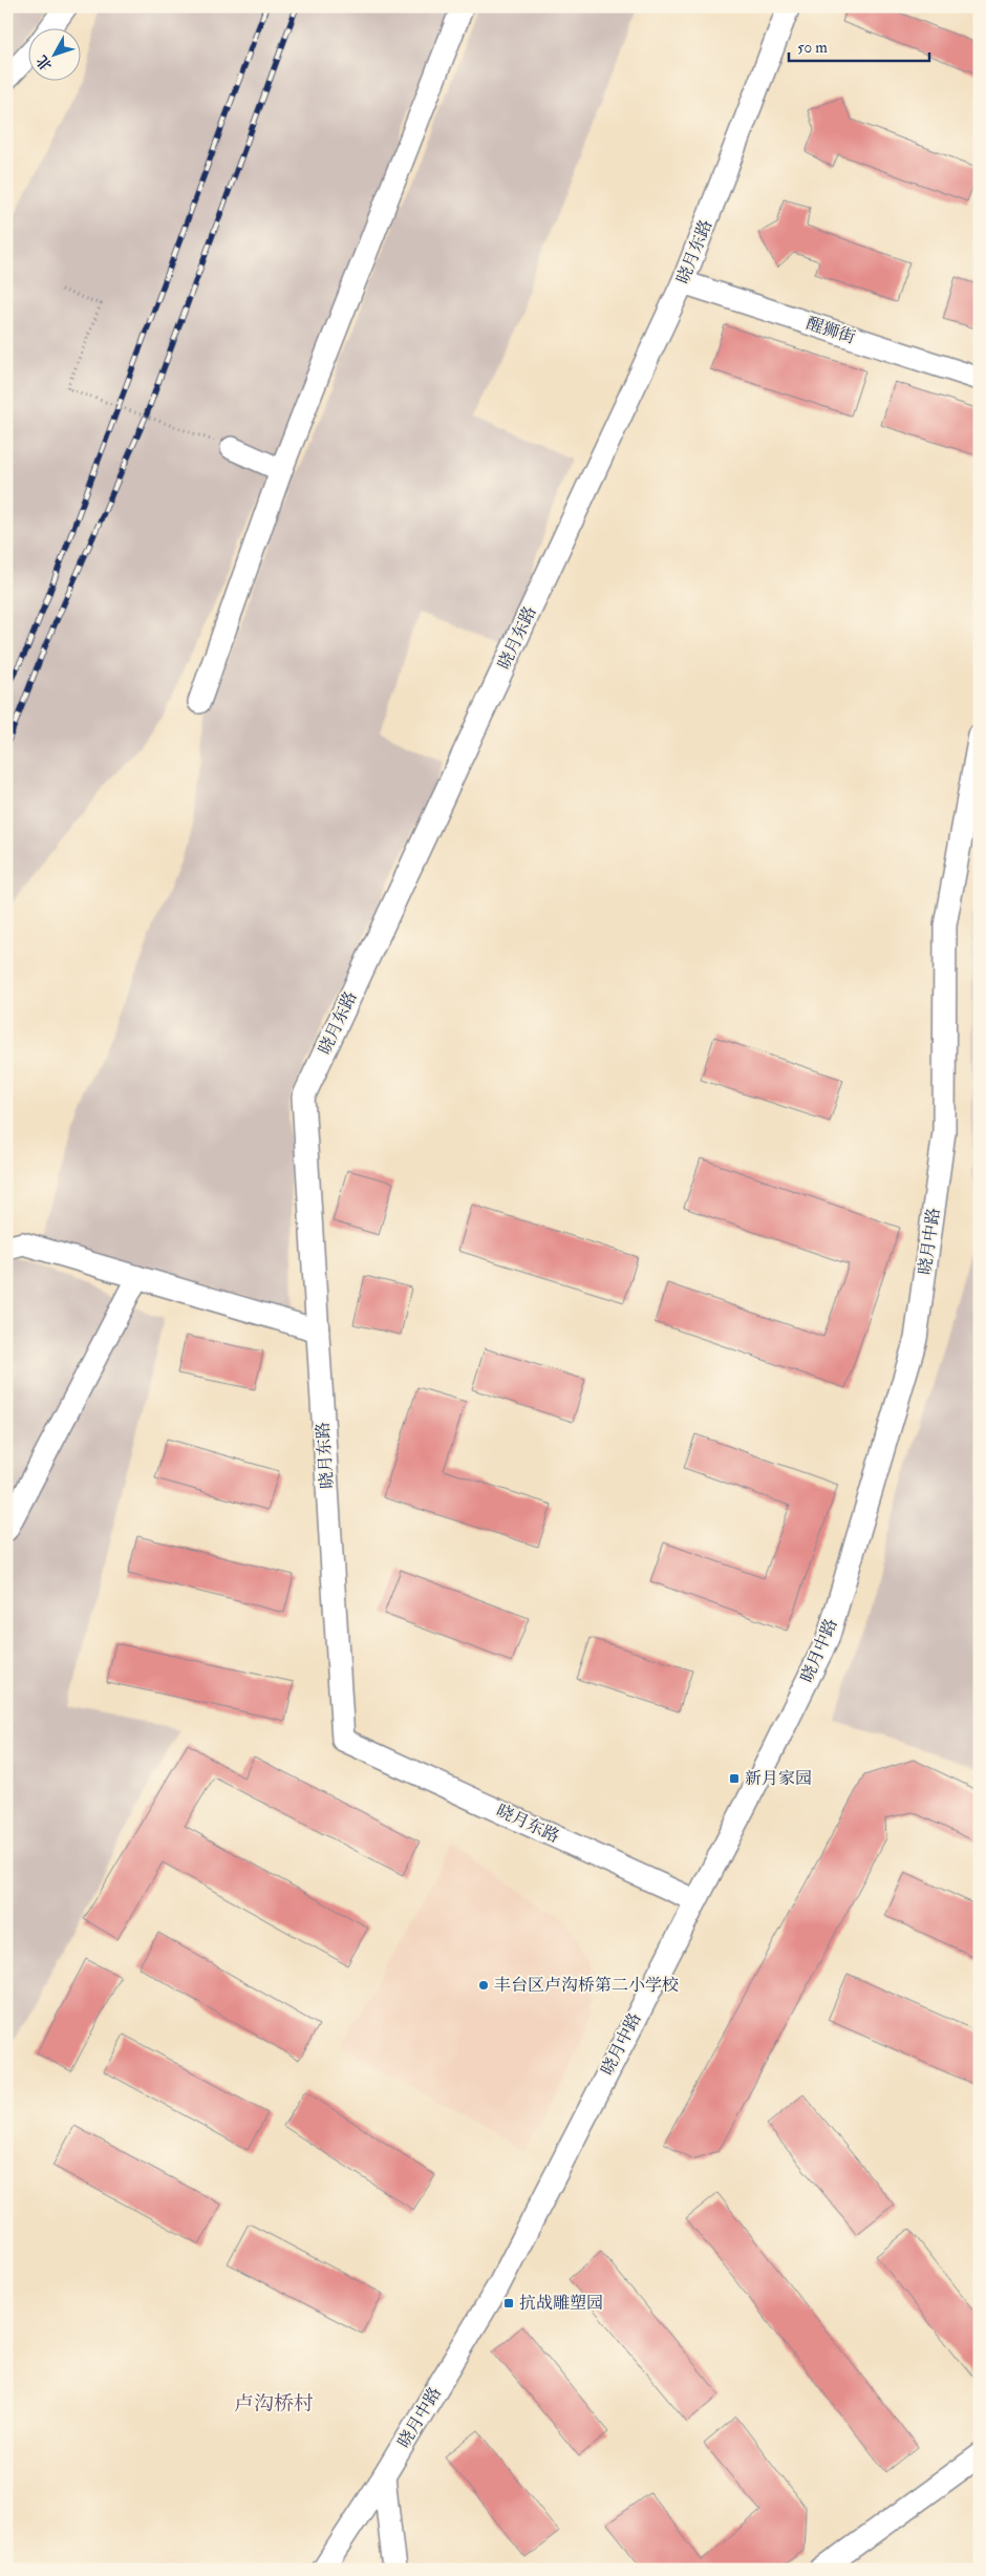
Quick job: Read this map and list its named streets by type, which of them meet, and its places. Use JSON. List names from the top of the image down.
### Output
{
  "streets": {
    "street": ["晓月东路", "醒狮街", "晓月中路"]
  },
  "crossings": [
    ["晓月东路", "醒狮街"],
    ["晓月东路", "晓月中路"]
  ],
  "districts": ["卢沟桥村"],
  "places": {
    "transit": ["新月家园", "抗战雕塑园"],
    "other": ["丰台区卢沟桥第二小学校"]
  },
  "scale_bar": "50 m",
  "north": "bottom left"
}
